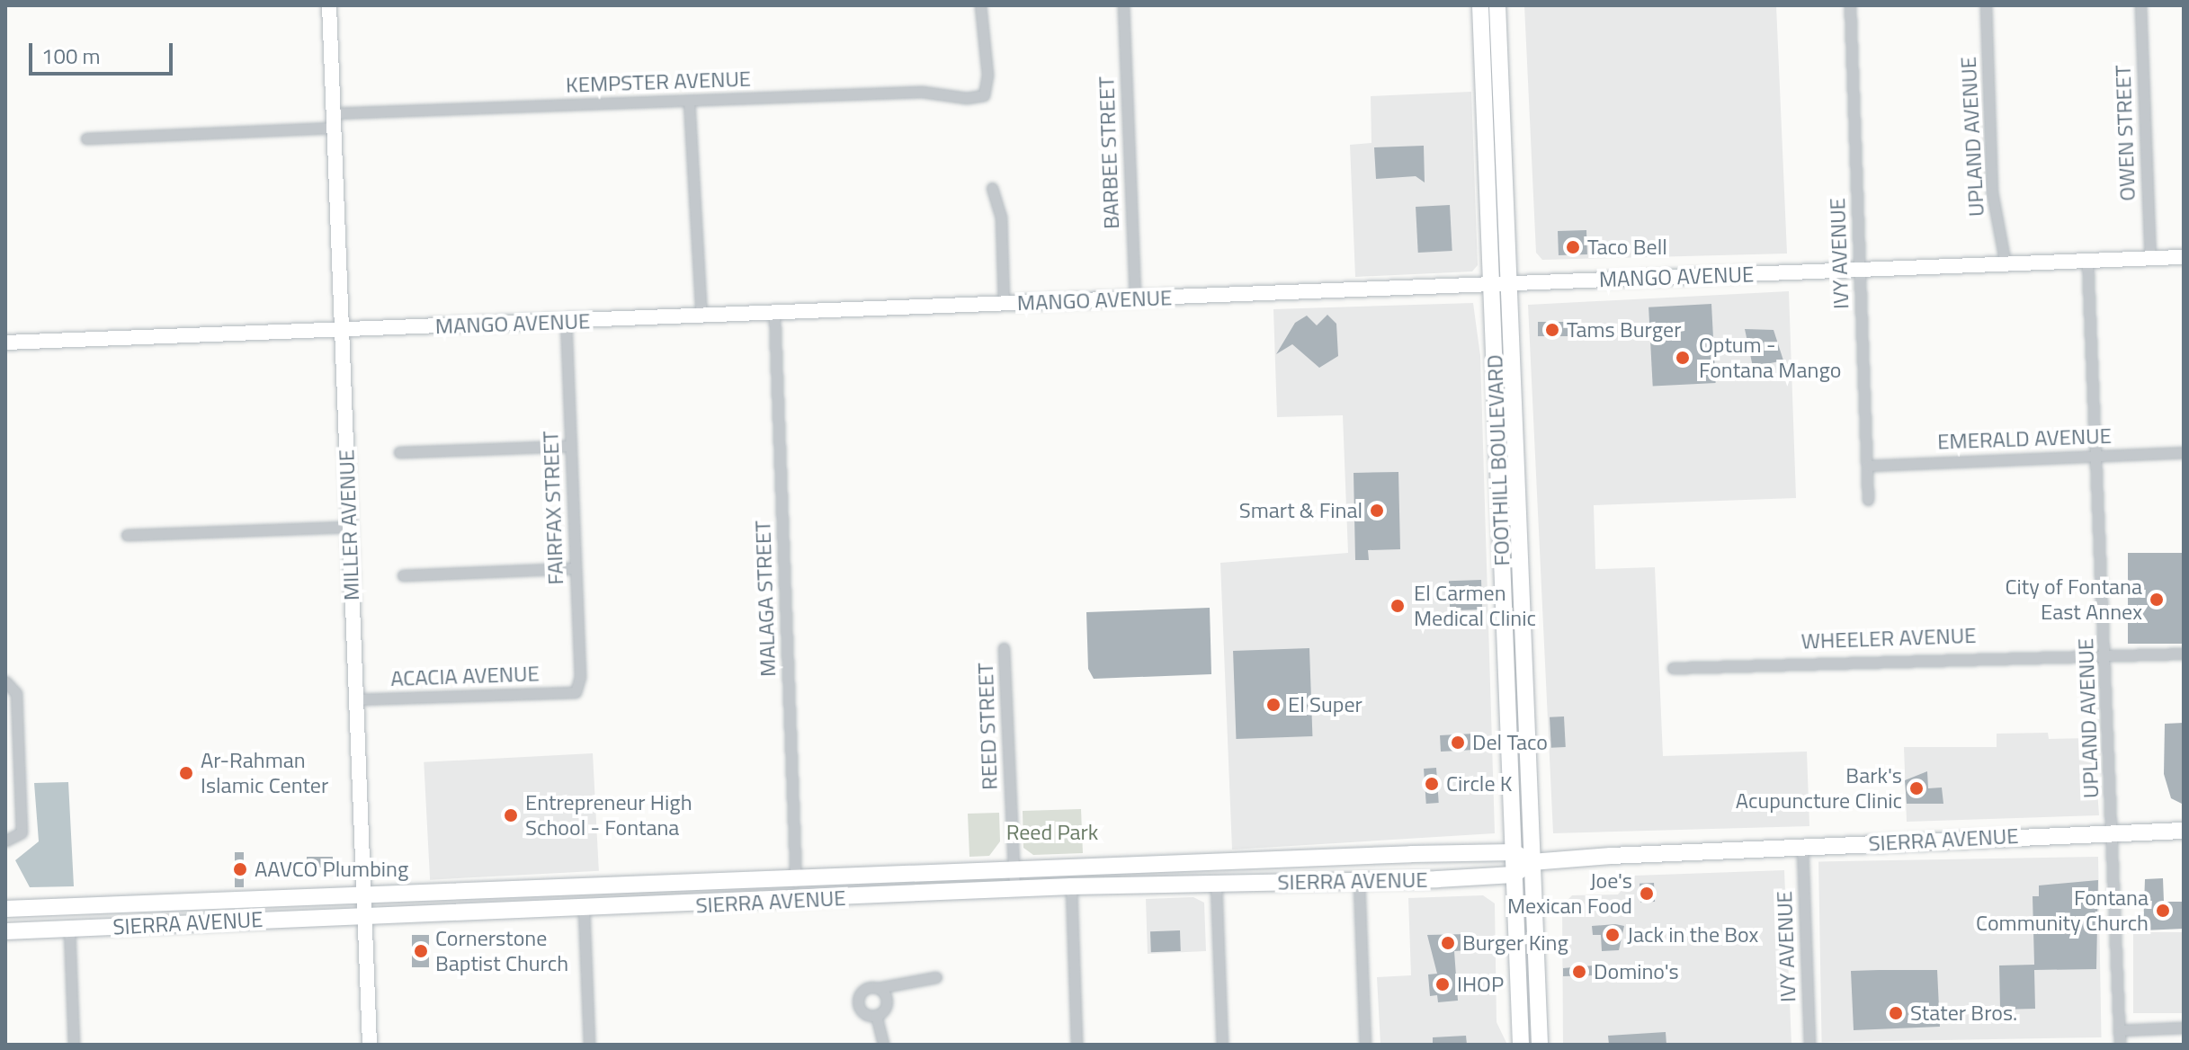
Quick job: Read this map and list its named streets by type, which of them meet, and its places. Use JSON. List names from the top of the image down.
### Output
{
  "streets": {
    "main road": ["FOOTHILL BOULEVARD", "SIERRA AVENUE"],
    "street": [
      "KEMPSTER AVENUE",
      "OWEN STREET",
      "UPLAND AVENUE",
      "BARBEE STREET",
      "IVY AVENUE",
      "MANGO AVENUE",
      "EMERALD AVENUE",
      "FAIRFAX STREET",
      "MILLER AVENUE",
      "MALAGA STREET",
      "WHEELER AVENUE",
      "ACACIA AVENUE",
      "REED STREET"
    ]
  },
  "crossings": [
    ["KEMPSTER AVENUE", "MILLER AVENUE"],
    ["OWEN STREET", "MANGO AVENUE"],
    ["UPLAND AVENUE", "MANGO AVENUE"],
    ["UPLAND AVENUE", "EMERALD AVENUE"],
    ["UPLAND AVENUE", "WHEELER AVENUE"],
    ["UPLAND AVENUE", "SIERRA AVENUE"],
    ["BARBEE STREET", "MANGO AVENUE"],
    ["IVY AVENUE", "MANGO AVENUE"],
    ["IVY AVENUE", "EMERALD AVENUE"],
    ["IVY AVENUE", "SIERRA AVENUE"],
    ["MANGO AVENUE", "FOOTHILL BOULEVARD"],
    ["MANGO AVENUE", "FAIRFAX STREET"],
    ["MANGO AVENUE", "MILLER AVENUE"],
    ["MANGO AVENUE", "MALAGA STREET"],
    ["FOOTHILL BOULEVARD", "SIERRA AVENUE"],
    ["FAIRFAX STREET", "ACACIA AVENUE"],
    ["MILLER AVENUE", "ACACIA AVENUE"],
    ["MILLER AVENUE", "SIERRA AVENUE"],
    ["MALAGA STREET", "SIERRA AVENUE"],
    ["REED STREET", "SIERRA AVENUE"]
  ],
  "parks": ["Reed Park"],
  "places": [
    "Taco Bell",
    "Tams Burger",
    "Optum - Fontana Mango",
    "Smart & Final",
    "City of Fontana East Annex",
    "El Carmen Medical Clinic",
    "El Super",
    "Del Taco",
    "Ar-Rahman Islamic Center",
    "Circle K",
    "Bark's Acupuncture Clinic",
    "Entrepreneur High School - Fontana",
    "AAVCO Plumbing",
    "Joe's Mexican Food",
    "Fontana Community Church",
    "Jack in the Box",
    "Burger King",
    "Cornerstone Baptist Church",
    "Domino's",
    "IHOP",
    "Stater Bros."
  ],
  "scale_bar": "100 m"
}
